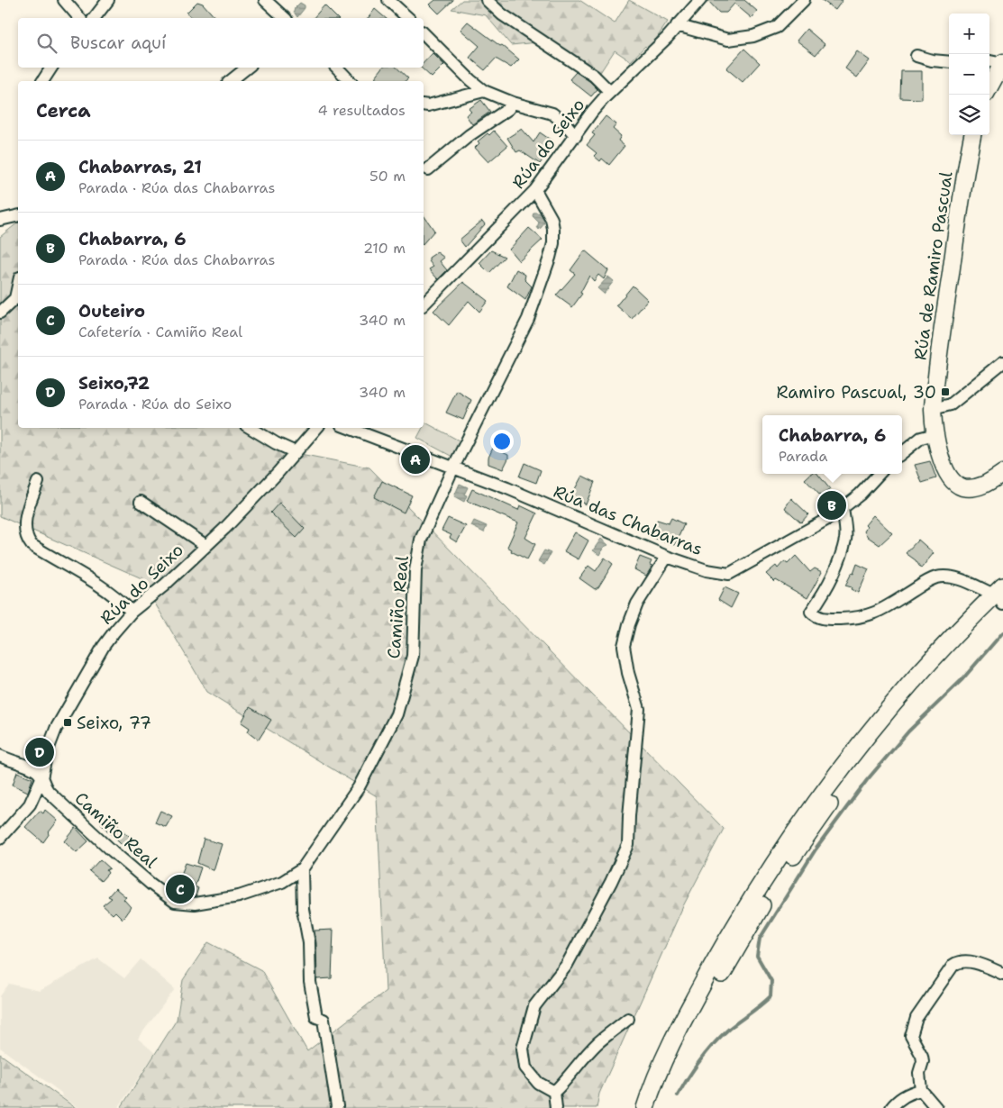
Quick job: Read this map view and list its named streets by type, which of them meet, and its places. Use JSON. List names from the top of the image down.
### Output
{
  "streets": {
    "street": [
      "Rúa do Seixo",
      "Rúa de Ramiro Pascual",
      "Rúa das Chabarras",
      "Camiño Real"
    ]
  },
  "crossings": [
    ["Rúa do Seixo", "Camiño Real"],
    ["Rúa das Chabarras", "Camiño Real"]
  ],
  "places": {
    "transit": ["Ramiro Pascual, 30", "Seixo, 77"]
  },
  "page": {
    "map_buttons": ["+", "−"],
    "search": "Buscar aquí",
    "heading": ["Cerca", "4 resultados"],
    "list": [
      {
        "mark": "A",
        "name": "Chabarras, 21",
        "note": "Parada · Rúa das Chabarras",
        "value": "50 m"
      },
      {
        "mark": "B",
        "name": "Chabarra, 6",
        "note": "Parada · Rúa das Chabarras",
        "value": "210 m"
      },
      {
        "mark": "C",
        "name": "Outeiro",
        "note": "Cafetería · Camiño Real",
        "value": "340 m"
      },
      {
        "mark": "D",
        "name": "Seixo,72",
        "note": "Parada · Rúa do Seixo",
        "value": "340 m"
      }
    ],
    "popup": ["Chabarra, 6", "Parada"],
    "pins": [
      "A",
      "B",
      "D",
      "C"
    ]
  }
}
